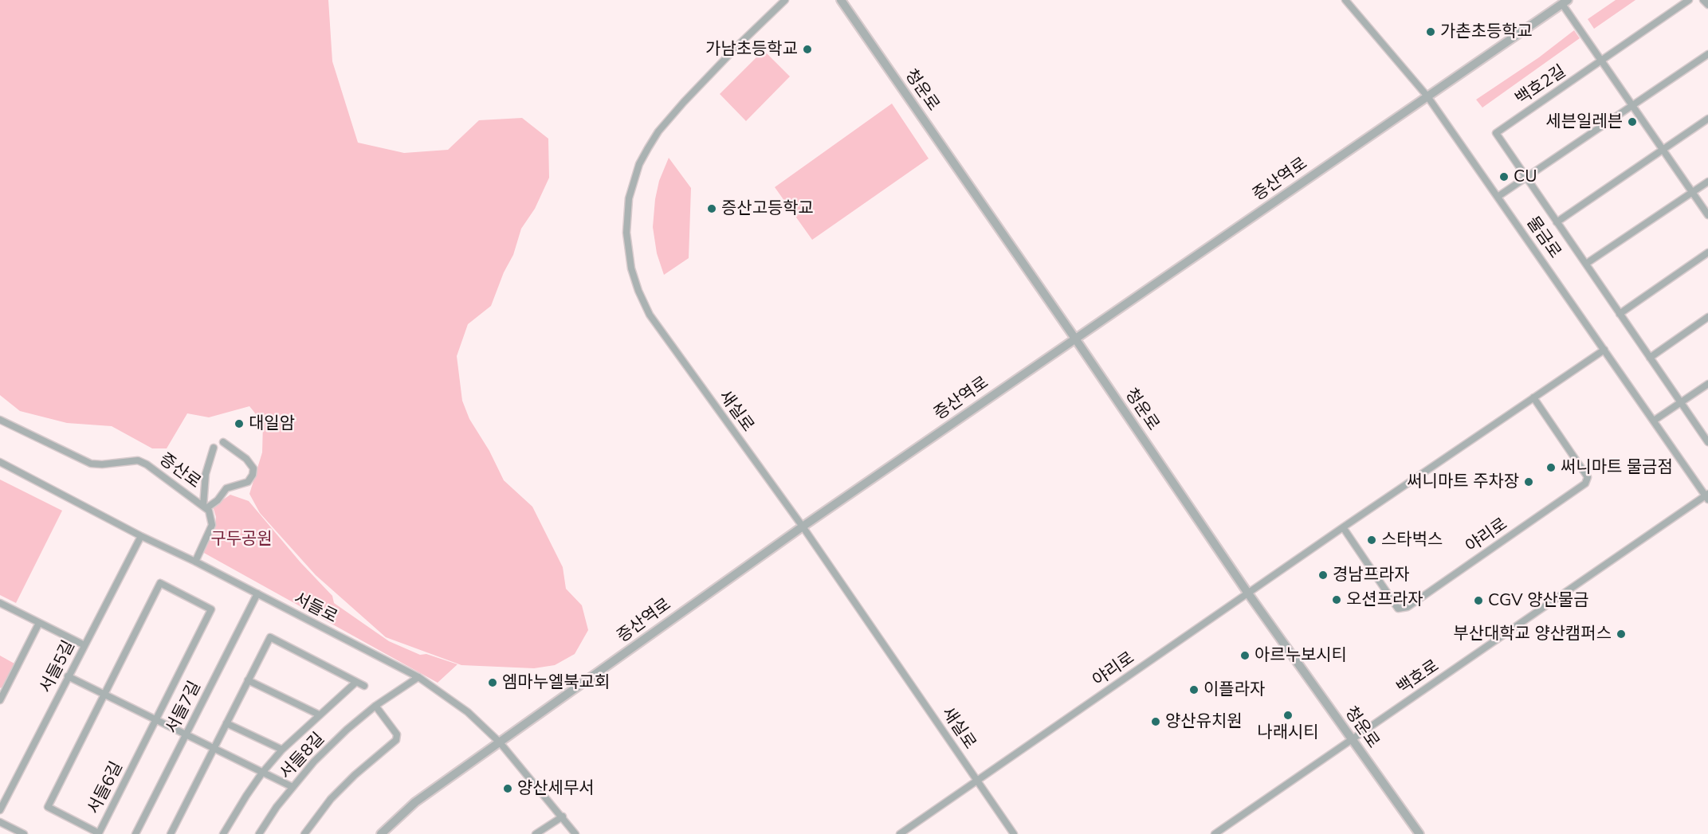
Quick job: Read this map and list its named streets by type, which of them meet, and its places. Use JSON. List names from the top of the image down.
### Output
{
  "streets": {
    "street": [
      "백호2길",
      "청운로",
      "증산역로",
      "물금로",
      "새실로",
      "증산로",
      "야리로",
      "서들로",
      "서들5길",
      "백호로",
      "서들7길",
      "서들8길",
      "서들6길"
    ]
  },
  "crossings": [
    ["청운로", "증산역로"],
    ["청운로", "야리로"],
    ["청운로", "백호로"],
    ["증산역로", "물금로"],
    ["증산역로", "새실로"],
    ["증산역로", "서들로"],
    ["물금로", "야리로"],
    ["물금로", "백호로"],
    ["새실로", "야리로"],
    ["증산로", "서들로"],
    ["서들로", "서들5길"],
    ["서들로", "서들7길"],
    ["서들로", "서들8길"]
  ],
  "parks": ["구두공원"],
  "places": [
    "가촌초등학교",
    "가남초등학교",
    "세븐일레븐",
    "CU",
    "증산고등학교",
    "대일암",
    "써니마트 물금점",
    "써니마트 주차장",
    "스타벅스",
    "경남프라자",
    "오션프라자",
    "CGV 양산물금",
    "부산대학교 양산캠퍼스",
    "아르누보시티",
    "엠마누엘북교회",
    "이플라자",
    "나래시티",
    "양산유치원",
    "양산세무서"
  ]
}
